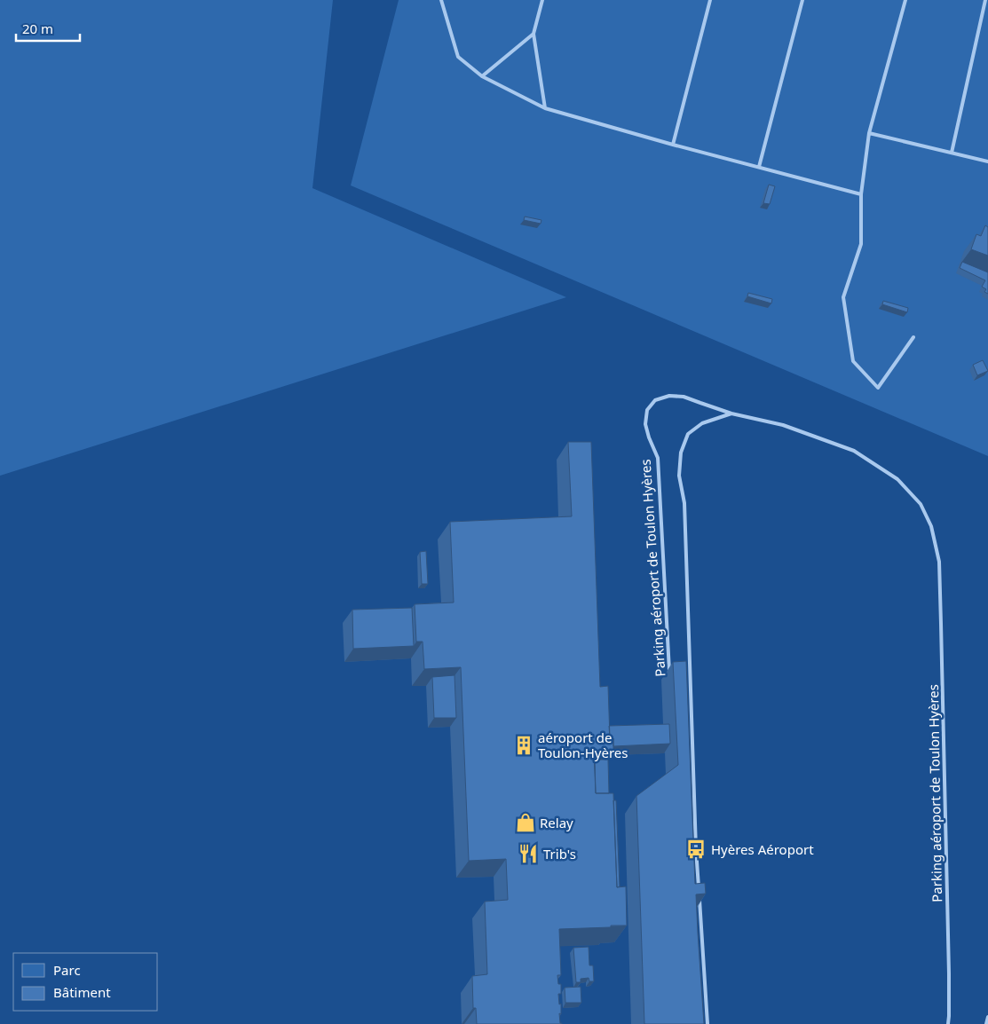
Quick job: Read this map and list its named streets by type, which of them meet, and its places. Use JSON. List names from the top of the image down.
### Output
{
  "streets": {
    "lane": ["Parking aéroport de Toulon Hyères"]
  },
  "places": {
    "building": ["aéroport de Toulon-Hyères"],
    "shop": ["Relay"],
    "bus stop": ["Hyères Aéroport"],
    "restaurant": ["Trib's"]
  },
  "legend": ["Parc", "Bâtiment"],
  "scale_bar": "20 m"
}
